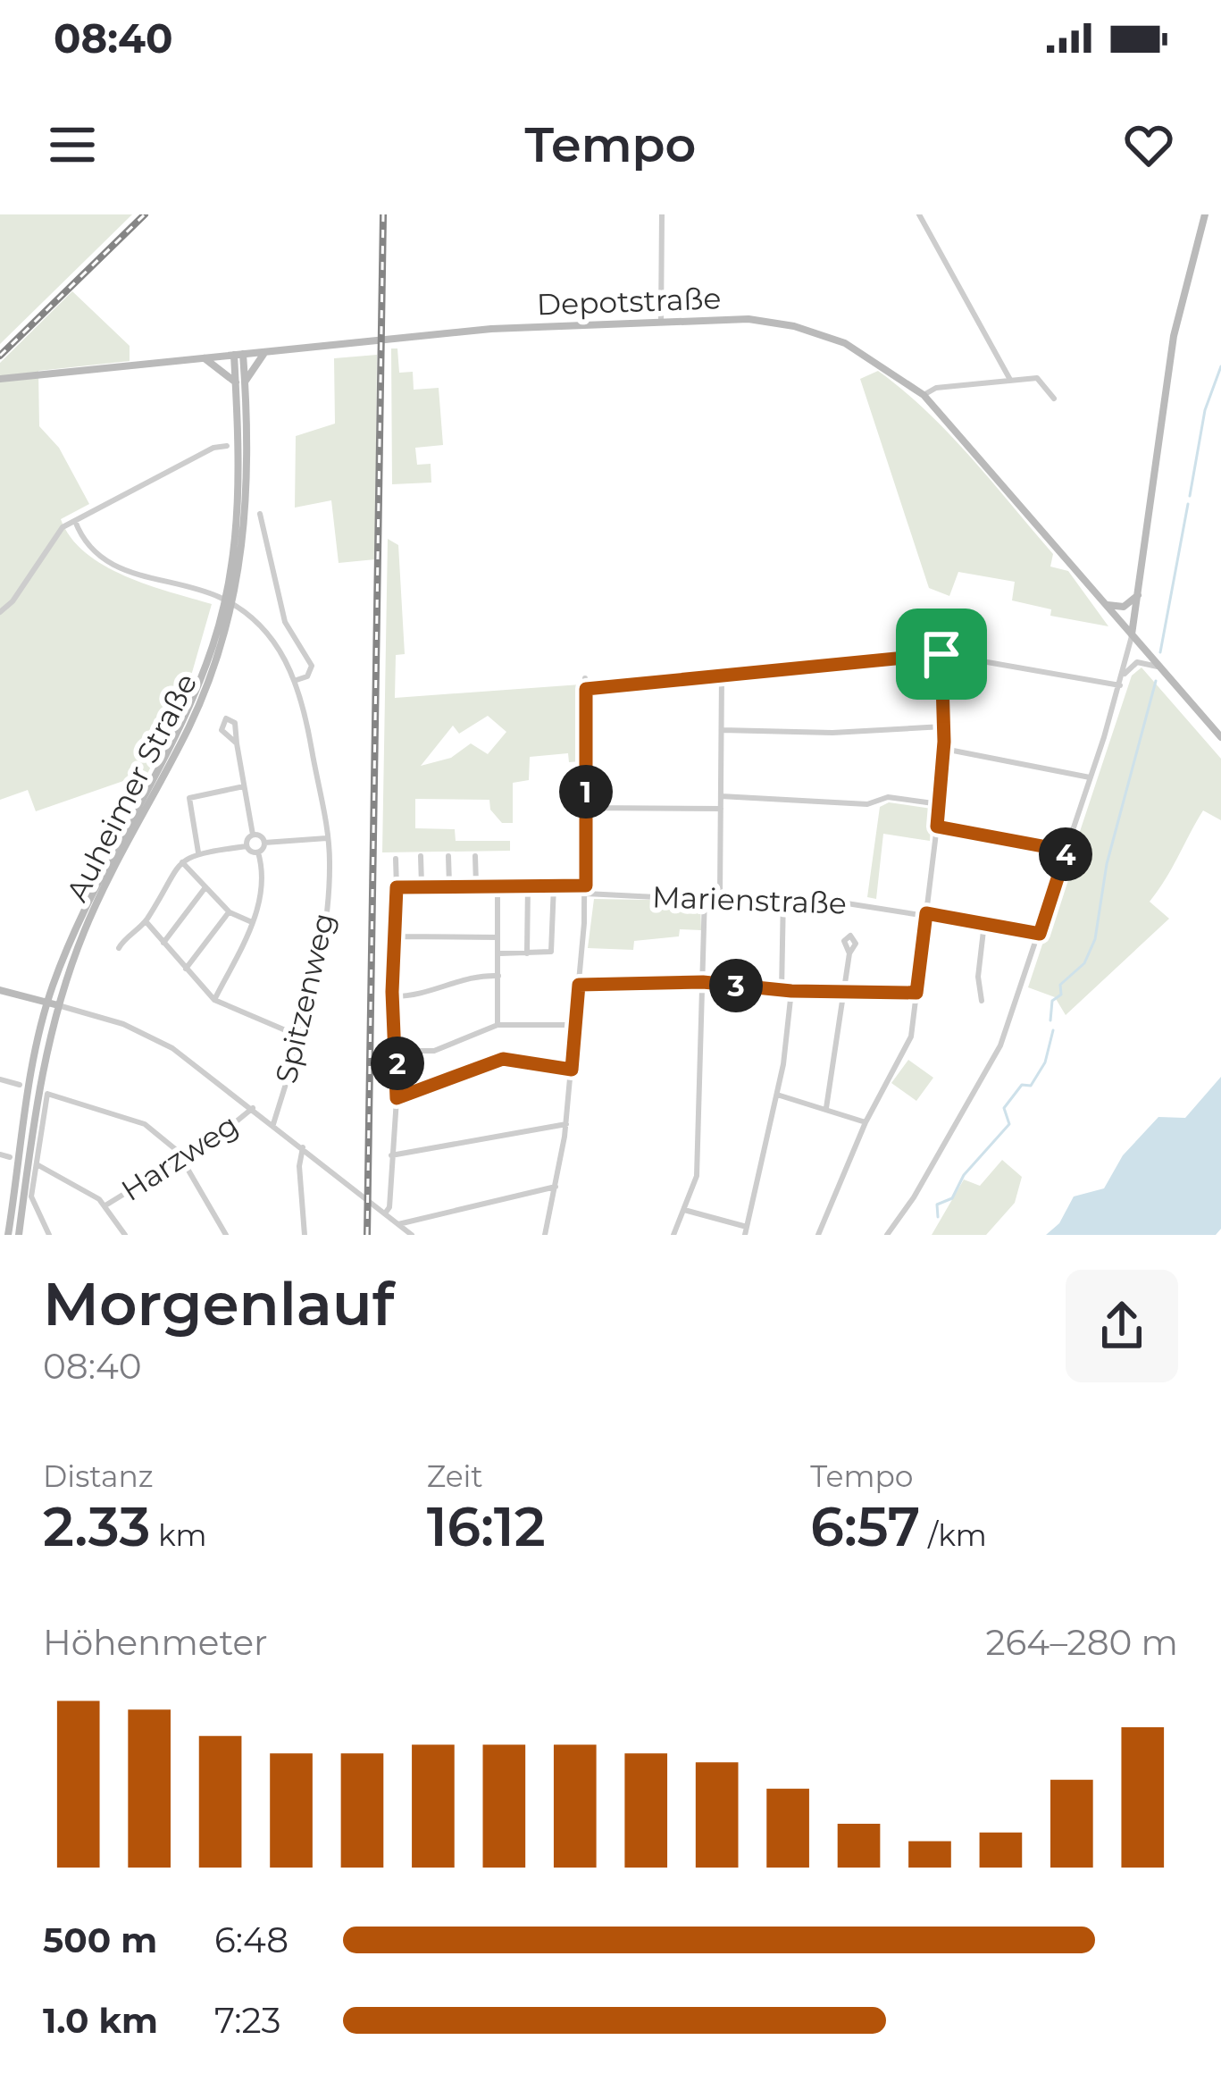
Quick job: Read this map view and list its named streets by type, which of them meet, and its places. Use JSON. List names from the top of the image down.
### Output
{
  "streets": {
    "main road": ["Depotstraße", "Auheimer Straße"],
    "street": ["Marienstraße", "Spitzenweg", "Harzweg"]
  },
  "crossings": [
    ["Depotstraße", "Auheimer Straße"]
  ],
  "page": {
    "status": "08:40",
    "header": "Tempo",
    "pins": [
      "1",
      "4",
      "3",
      "2"
    ],
    "heading": ["Morgenlauf", "08:40"],
    "stats": [
      ["Distanz", "2.33 km"],
      ["Zeit", "16:12"],
      ["Tempo", "6:57 /km"]
    ],
    "chart": ["Höhenmeter", "264–280 m"],
    "list": [
      {
        "name": "500 m",
        "note": "6:48"
      },
      {
        "name": "1.0 km",
        "note": "7:23"
      }
    ]
  }
}
